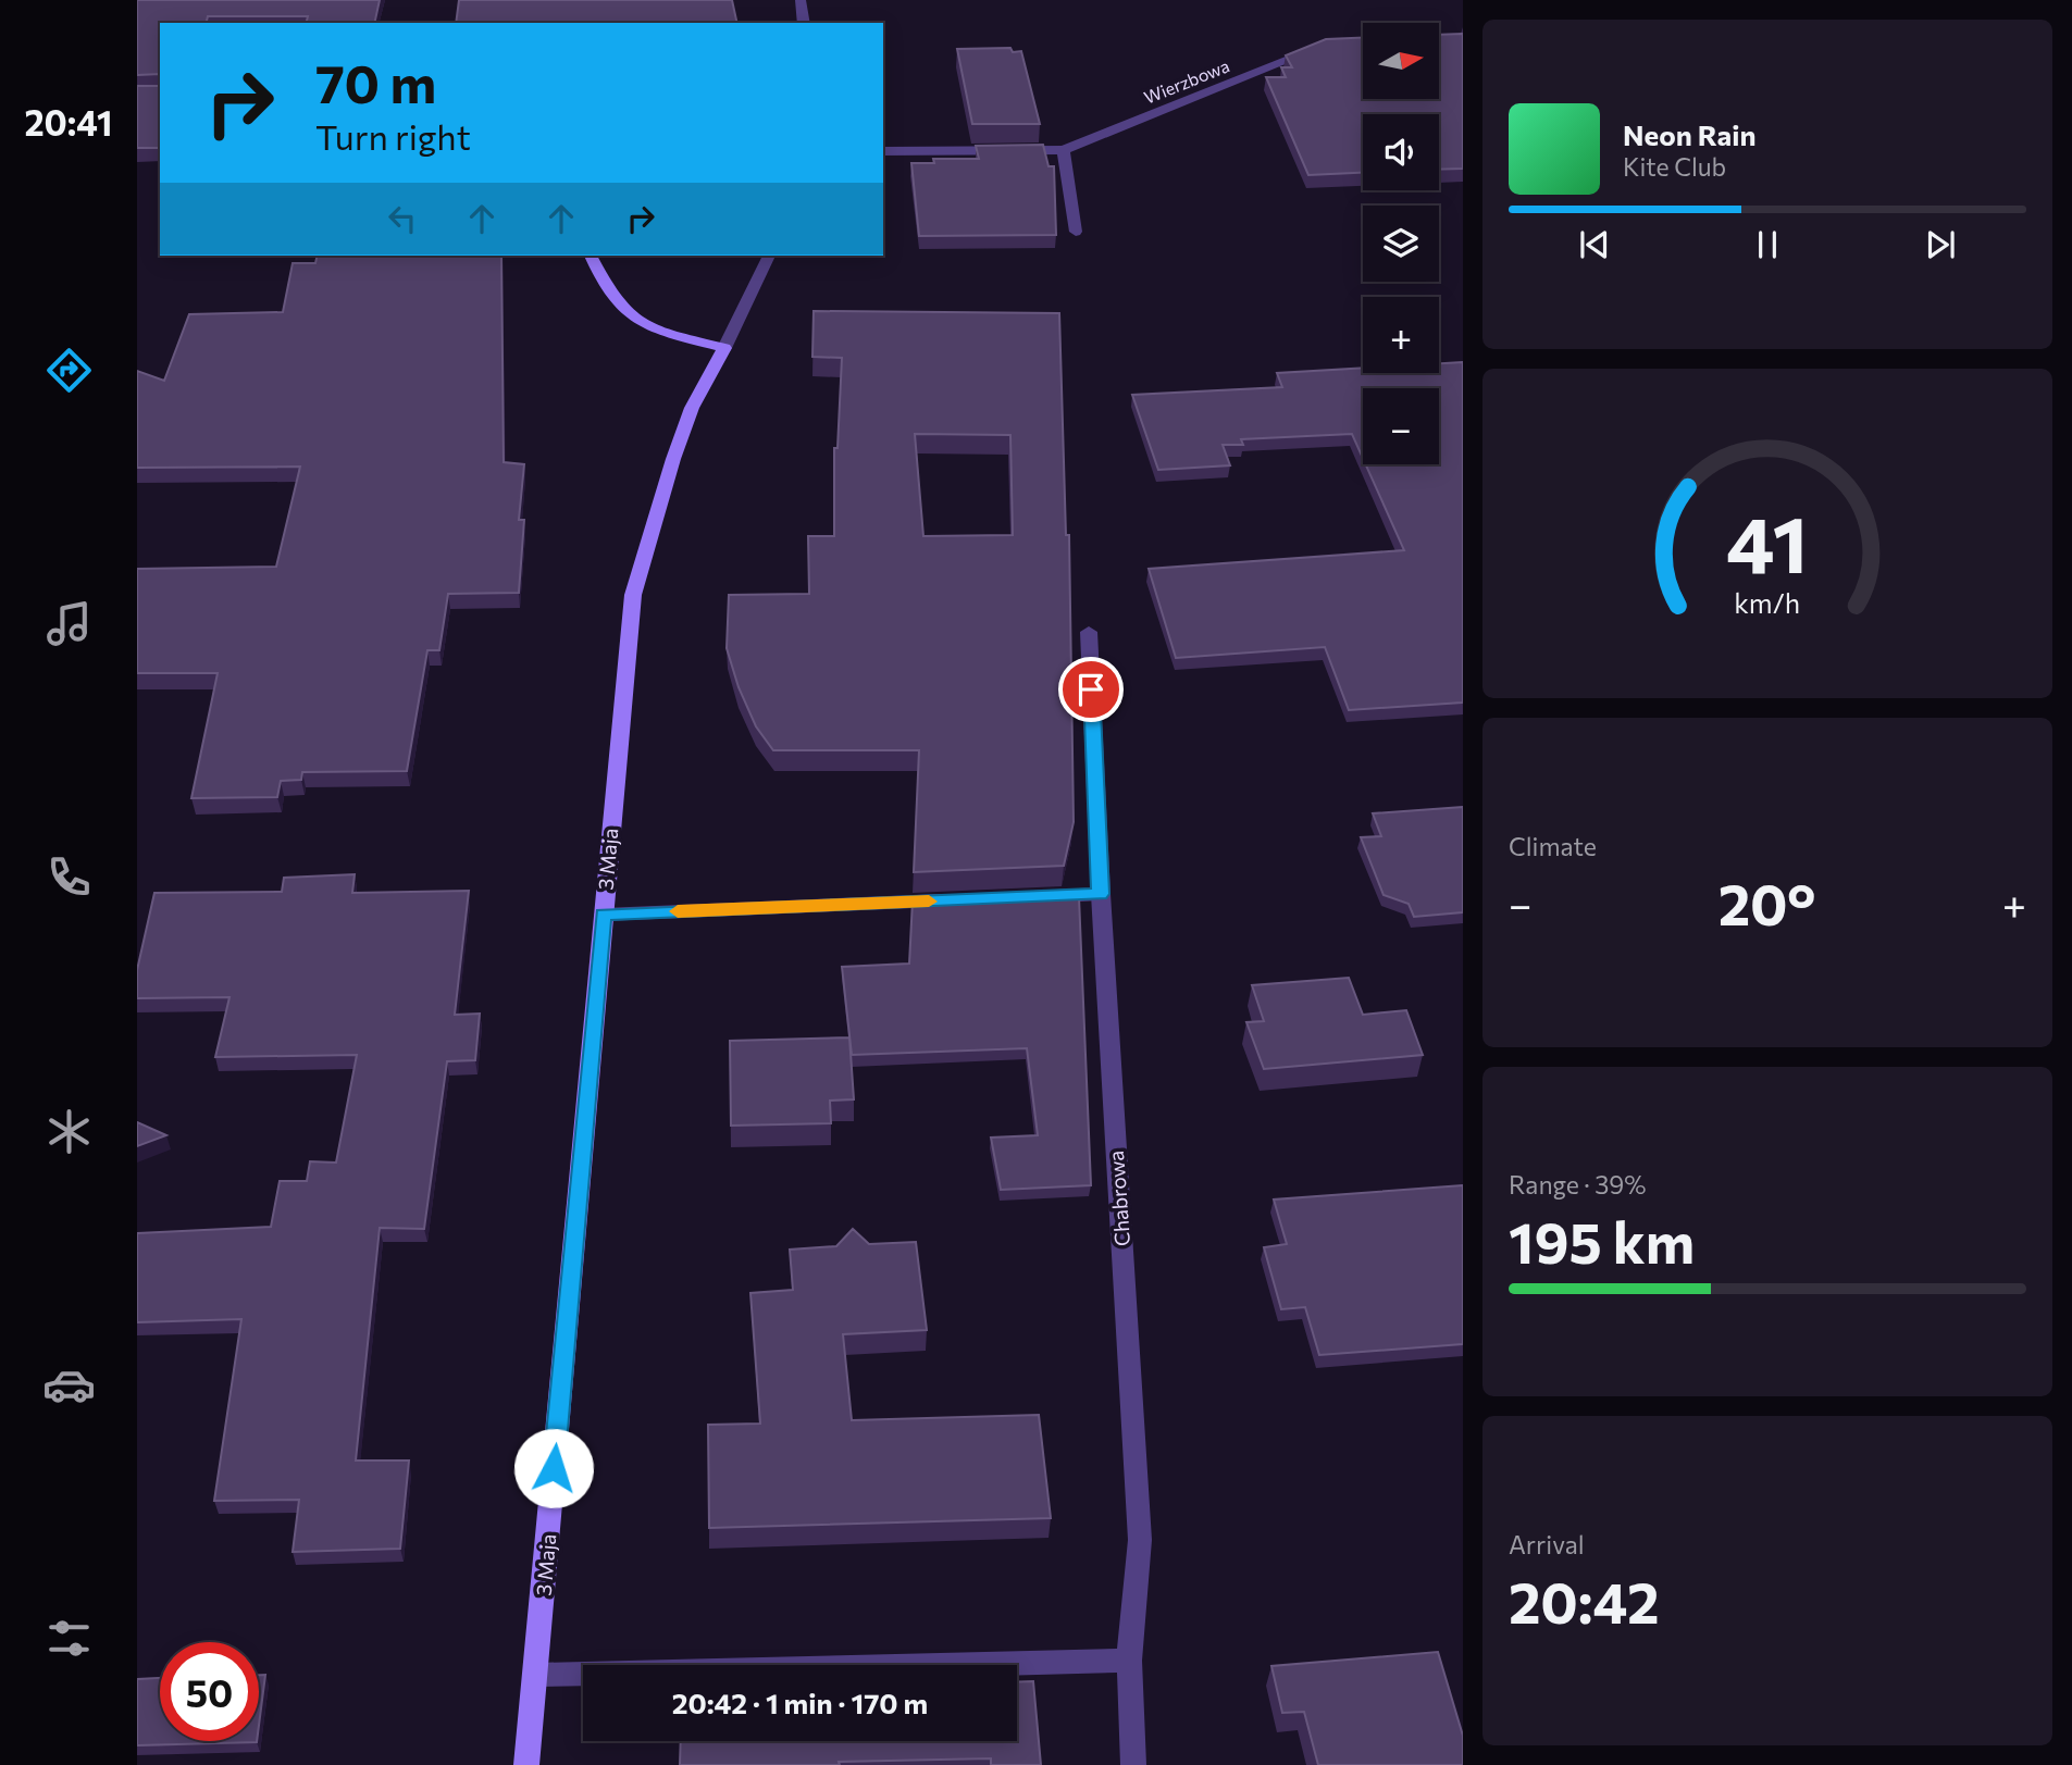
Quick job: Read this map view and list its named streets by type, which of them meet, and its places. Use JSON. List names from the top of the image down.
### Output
{
  "streets": {
    "main road": ["3 Maja"],
    "street": ["Wierzbowa", "Chabrowa"]
  },
  "north": "right",
  "page": {
    "tabs": "20:41",
    "map_buttons": ["+", "−"],
    "turn": ["70 m", "Turn right"],
    "song": ["Neon Rain", "Kite Club"],
    "tile": [
      "Climate",
      ["Range · 39%", "195 km"],
      ["Arrival", "20:42"]
    ],
    "heat": ["−", "20°", "+"],
    "limit": "50",
    "trip": "20:42 · 1 min · 170 m",
    "gauge": ["41", "km/h"]
  }
}
